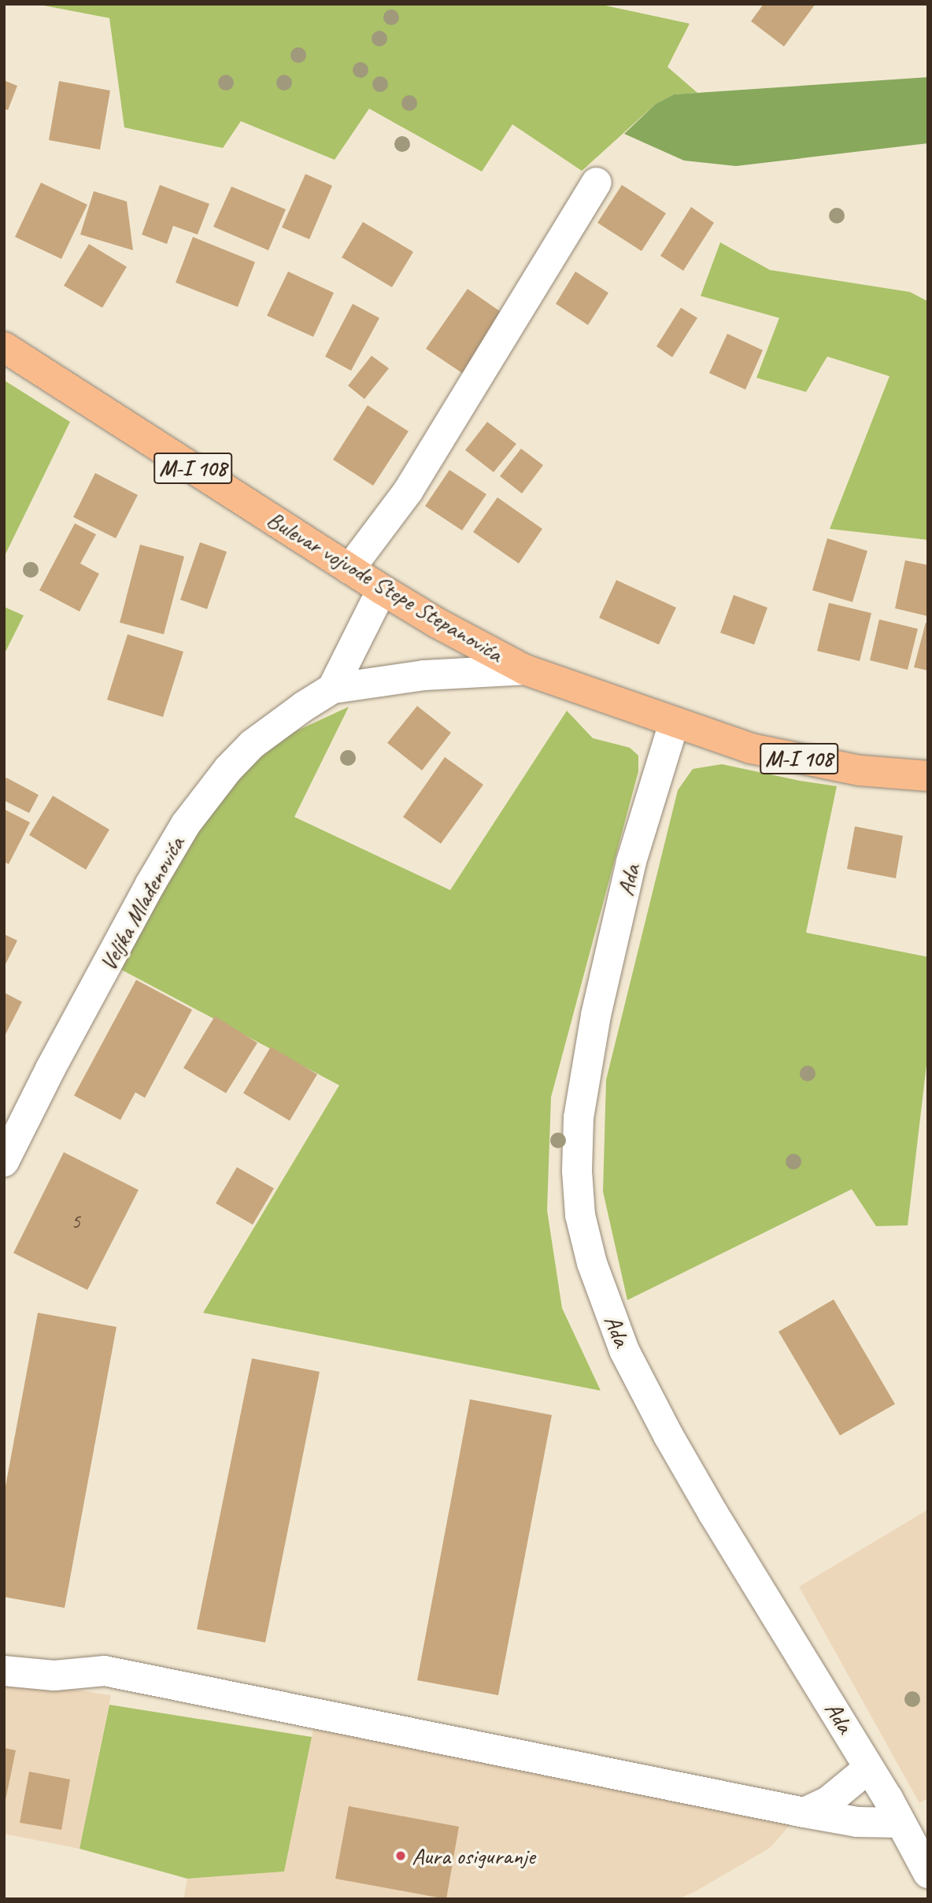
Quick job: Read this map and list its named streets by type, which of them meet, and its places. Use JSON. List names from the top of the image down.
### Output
{
  "streets": {
    "main road": ["M-I 108", "Bulevar vojvode Stepe Stepanovića"],
    "street": ["Ada", "Veljka Mlađenovića"]
  },
  "crossings": [
    ["Bulevar vojvode Stepe Stepanovića", "Ada"],
    ["Bulevar vojvode Stepe Stepanovića", "Veljka Mlađenovića"]
  ],
  "places": ["Aura osiguranje"],
  "house_numbers": ["5"]
}
